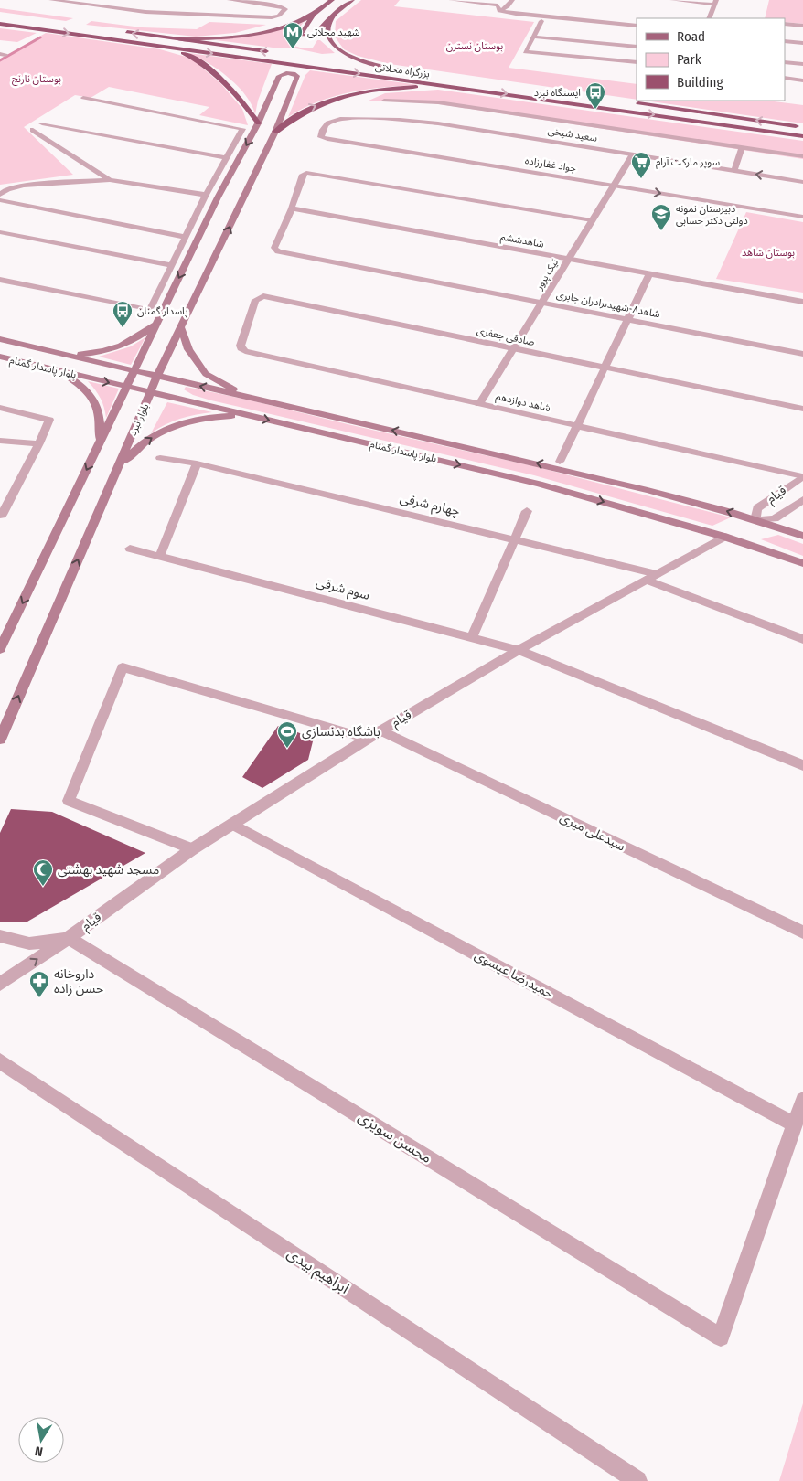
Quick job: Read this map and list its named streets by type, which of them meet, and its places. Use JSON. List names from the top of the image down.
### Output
{
  "streets": {
    "highway": ["بزرگراه محلاتی"],
    "main road": ["بلوار پاسدار گمنام", "بلوار نبرد"],
    "street": [
      "سعید شیخی",
      "جواد غفارزاده",
      "شاهدششم",
      "نیک پرور",
      "شاهد۸-شهیدبرادران جابری",
      "صادقی جعفری",
      "شاهد دوازدهم",
      "قیام",
      "چهارم شرقی",
      "سوم شرقی",
      "سیدعلی میری",
      "حمیدرضا عیسوی",
      "محسن سویزی",
      "ابراهیم بیدی"
    ]
  },
  "crossings": [
    ["سعید شیخی", "جواد غفارزاده"],
    ["سعید شیخی", "نیک پرور"],
    ["جواد غفارزاده", "نیک پرور"],
    ["شاهدششم", "نیک پرور"],
    ["شاهدششم", "شاهد۸-شهیدبرادران جابری"],
    ["نیک پرور", "شاهد۸-شهیدبرادران جابری"],
    ["نیک پرور", "صادقی جعفری"],
    ["نیک پرور", "شاهد دوازدهم"],
    ["صادقی جعفری", "شاهد دوازدهم"],
    ["بلوار پاسدار گمنام", "بلوار نبرد"],
    ["بلوار پاسدار گمنام", "قیام"],
    ["شاهد دوازدهم", "قیام"],
    ["قیام", "چهارم شرقی"],
    ["قیام", "سوم شرقی"],
    ["قیام", "سیدعلی میری"],
    ["قیام", "حمیدرضا عیسوی"],
    ["قیام", "محسن سویزی"],
    ["حمیدرضا عیسوی", "محسن سویزی"]
  ],
  "parks": ["بوستان نسترن", "بوستان نارنج", "بوستان شاهد"],
  "places": {
    "metro station": ["شهید محلاتی"],
    "bus stop": ["ایستگاه نبرد", "پاسدار گمنان"],
    "supermarket": ["سوپر مارکت آرام"],
    "school or university": ["دبیرستان نمونه دولتی دکتر حسابی"],
    "sports": ["باشگاه بدنسازی"],
    "mosque": ["مسجد شهید بهشتی"],
    "pharmacy": ["داروخانه حسن زاده"]
  },
  "legend": ["Road", "Park", "Building"],
  "north": "bottom"
}
